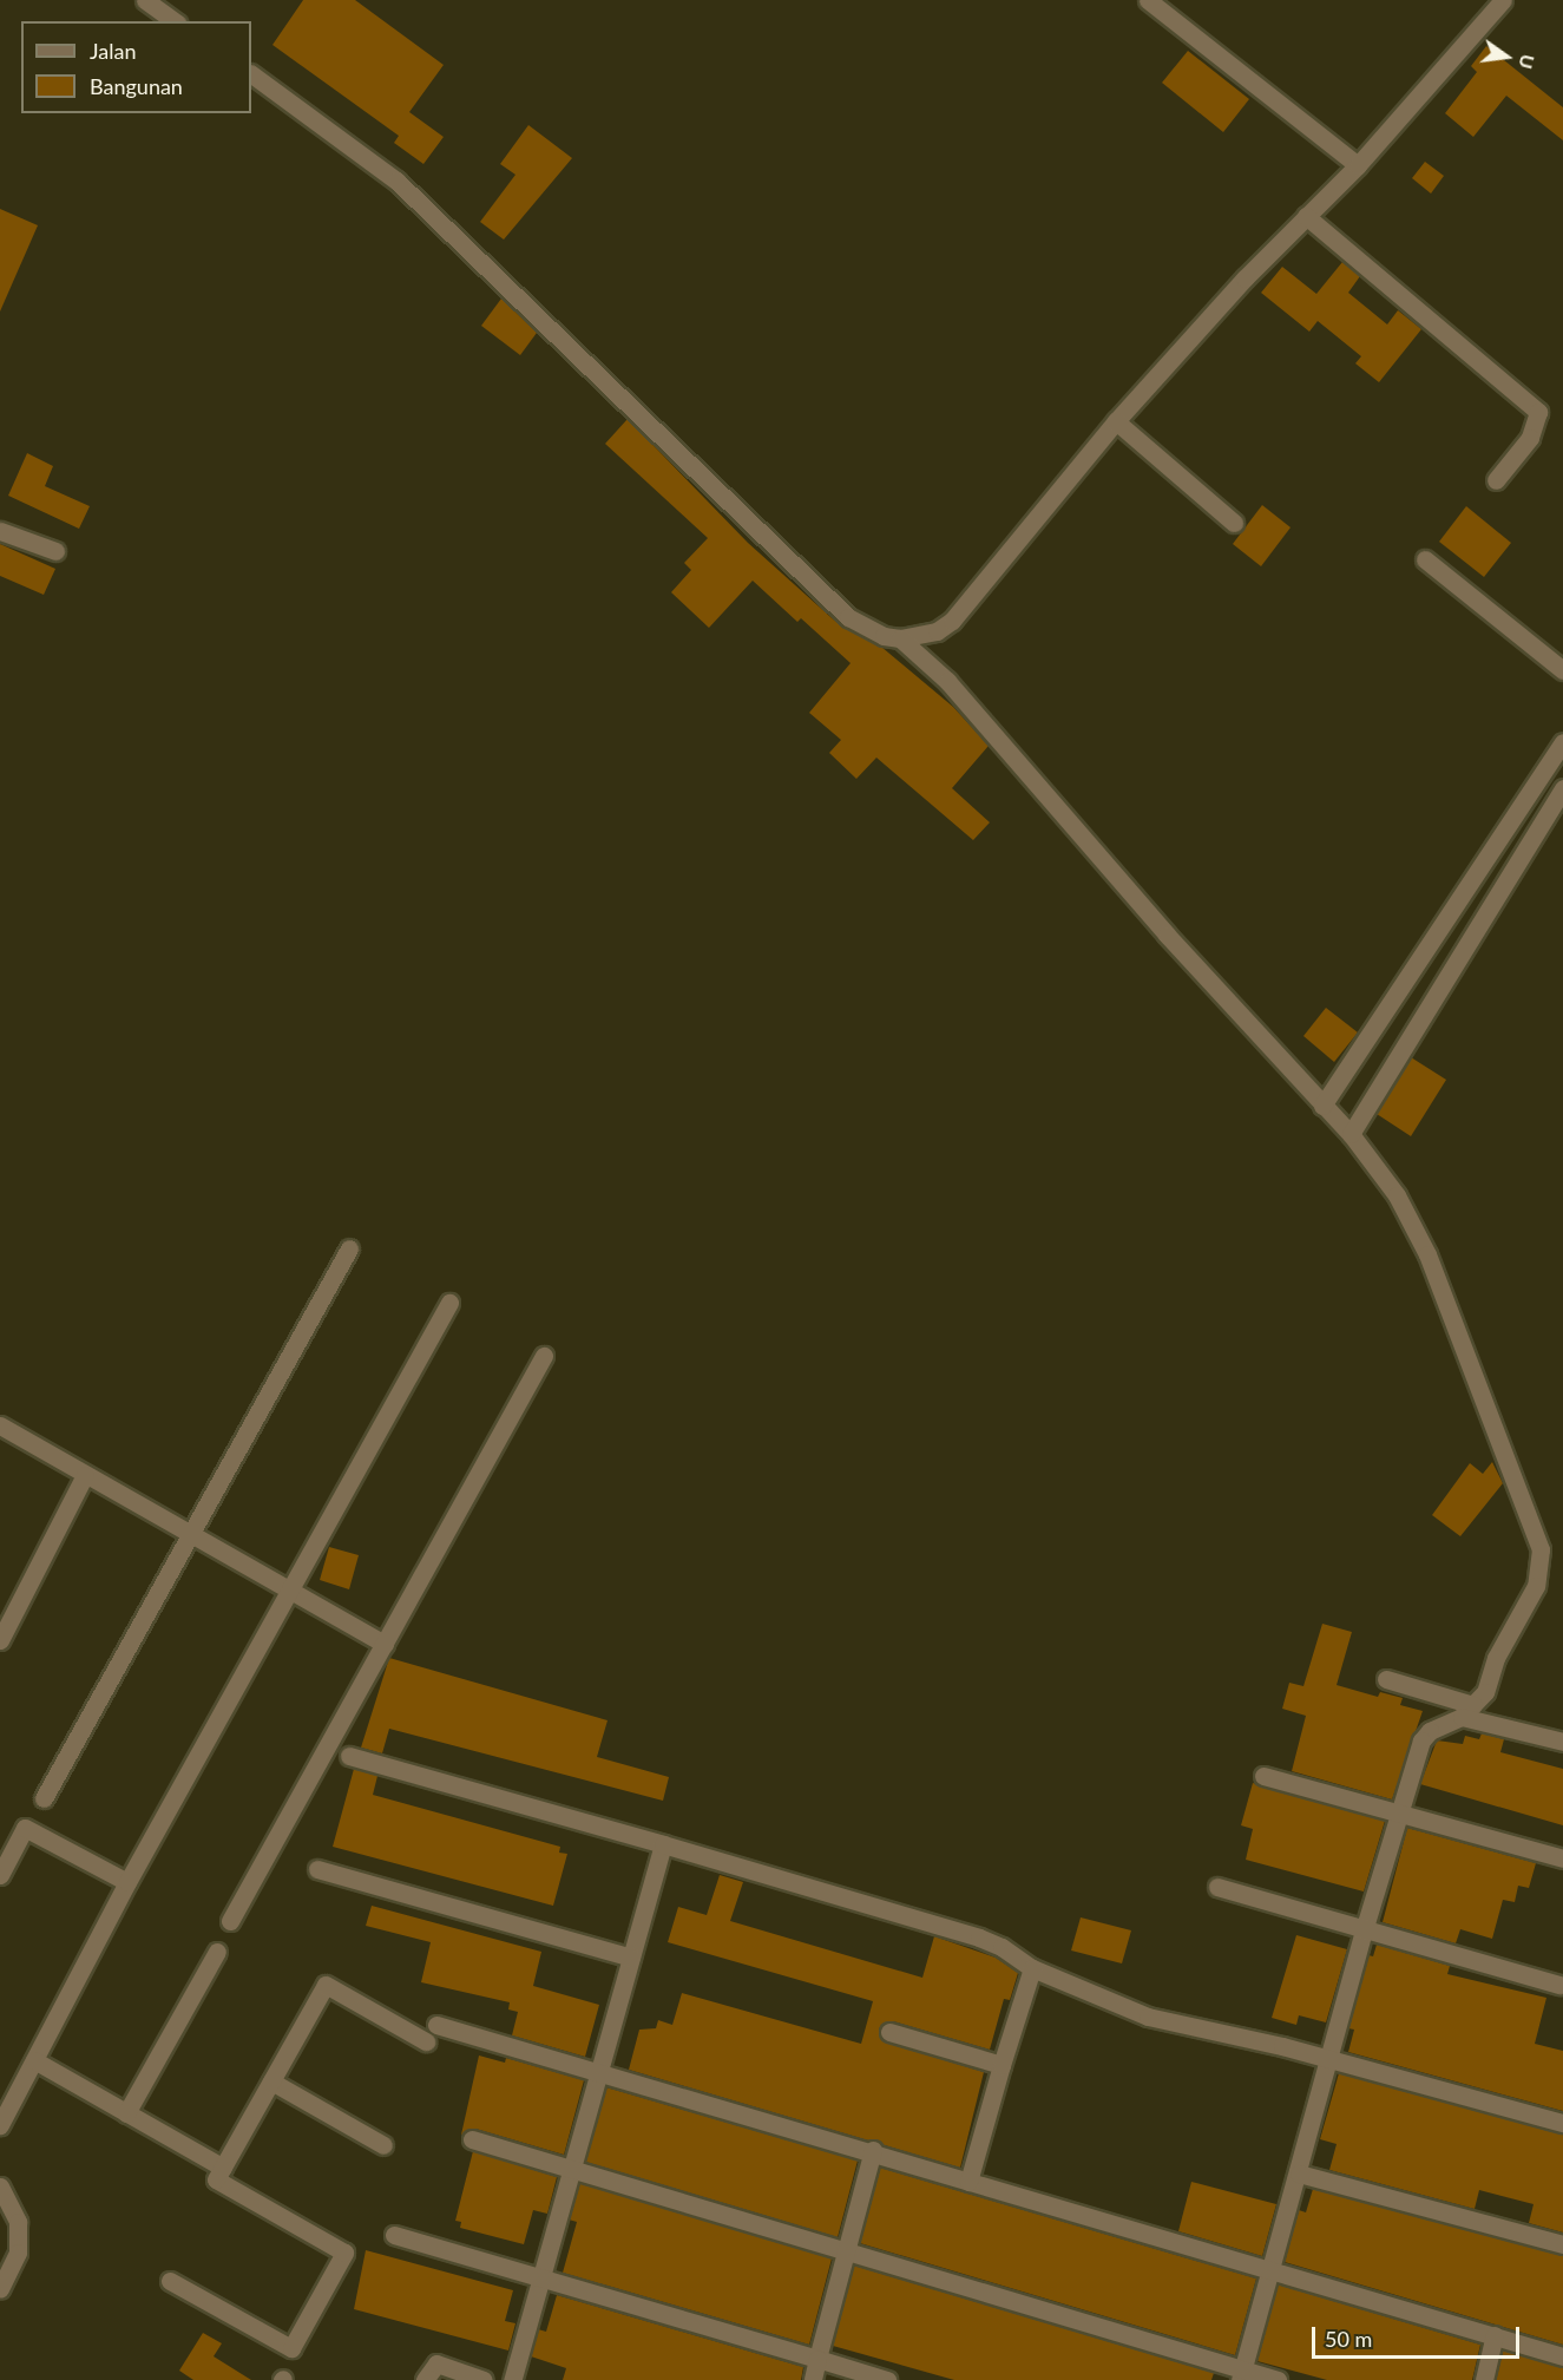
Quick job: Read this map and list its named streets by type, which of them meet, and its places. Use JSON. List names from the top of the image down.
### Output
{
  "legend": ["Jalan", "Bangunan"],
  "scale_bar": "50 m",
  "north": "right"
}
